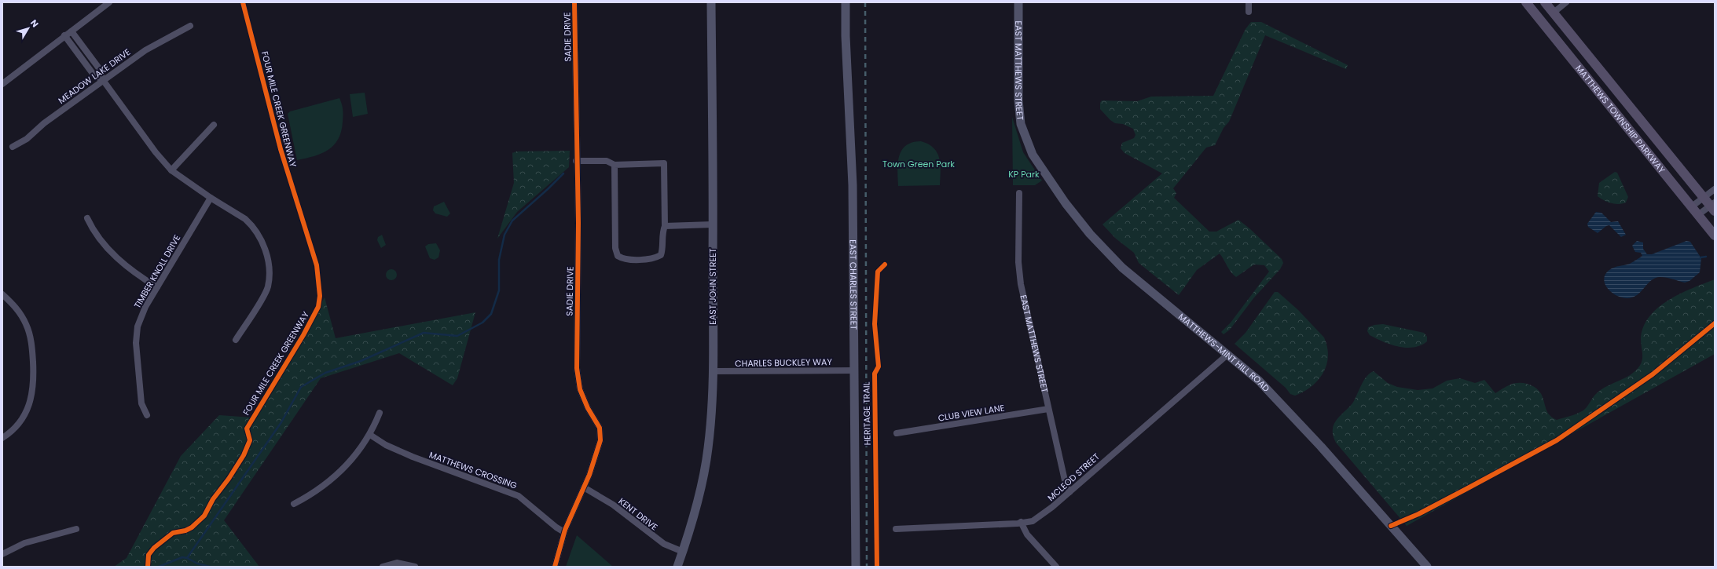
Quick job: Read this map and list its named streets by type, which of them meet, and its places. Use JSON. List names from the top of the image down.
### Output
{
  "streets": {
    "main road": [
      "EAST MATTHEWS STREET",
      "MATTHEWS TOWNSHIP PARKWAY",
      "EAST CHARLES STREET",
      "EAST JOHN STREET",
      "MATTHEWS-MINT HILL ROAD"
    ],
    "street": [
      "SADIE DRIVE",
      "MEADOW LAKE DRIVE",
      "TIMBER KNOLL DRIVE",
      "CHARLES BUCKLEY WAY",
      "CLUB VIEW LANE",
      "MATTHEWS CROSSING",
      "MCLEOD STREET",
      "KENT DRIVE"
    ],
    "cycle path": ["FOUR MILE CREEK GREENWAY", "HERITAGE TRAIL"]
  },
  "crossings": [
    ["SADIE DRIVE", "MATTHEWS CROSSING"],
    ["SADIE DRIVE", "KENT DRIVE"],
    ["EAST MATTHEWS STREET", "MATTHEWS-MINT HILL ROAD"],
    ["EAST MATTHEWS STREET", "CLUB VIEW LANE"],
    ["EAST MATTHEWS STREET", "MCLEOD STREET"],
    ["EAST CHARLES STREET", "CHARLES BUCKLEY WAY"],
    ["EAST JOHN STREET", "CHARLES BUCKLEY WAY"],
    ["EAST JOHN STREET", "KENT DRIVE"],
    ["MATTHEWS-MINT HILL ROAD", "MCLEOD STREET"]
  ],
  "parks": ["Town Green Park", "KP Park"],
  "north": "top right"
}
